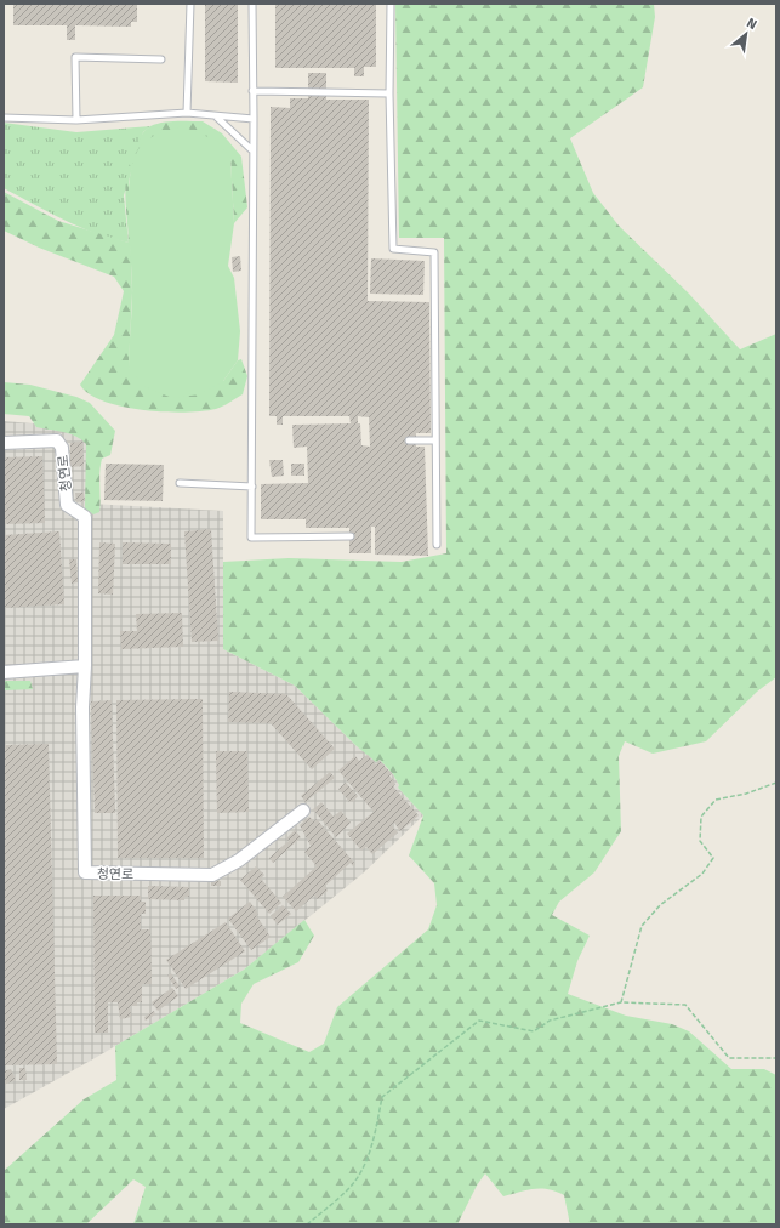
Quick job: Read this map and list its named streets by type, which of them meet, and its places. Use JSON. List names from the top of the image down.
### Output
{
  "streets": {
    "street": ["청연로"]
  },
  "north": "top right"
}
